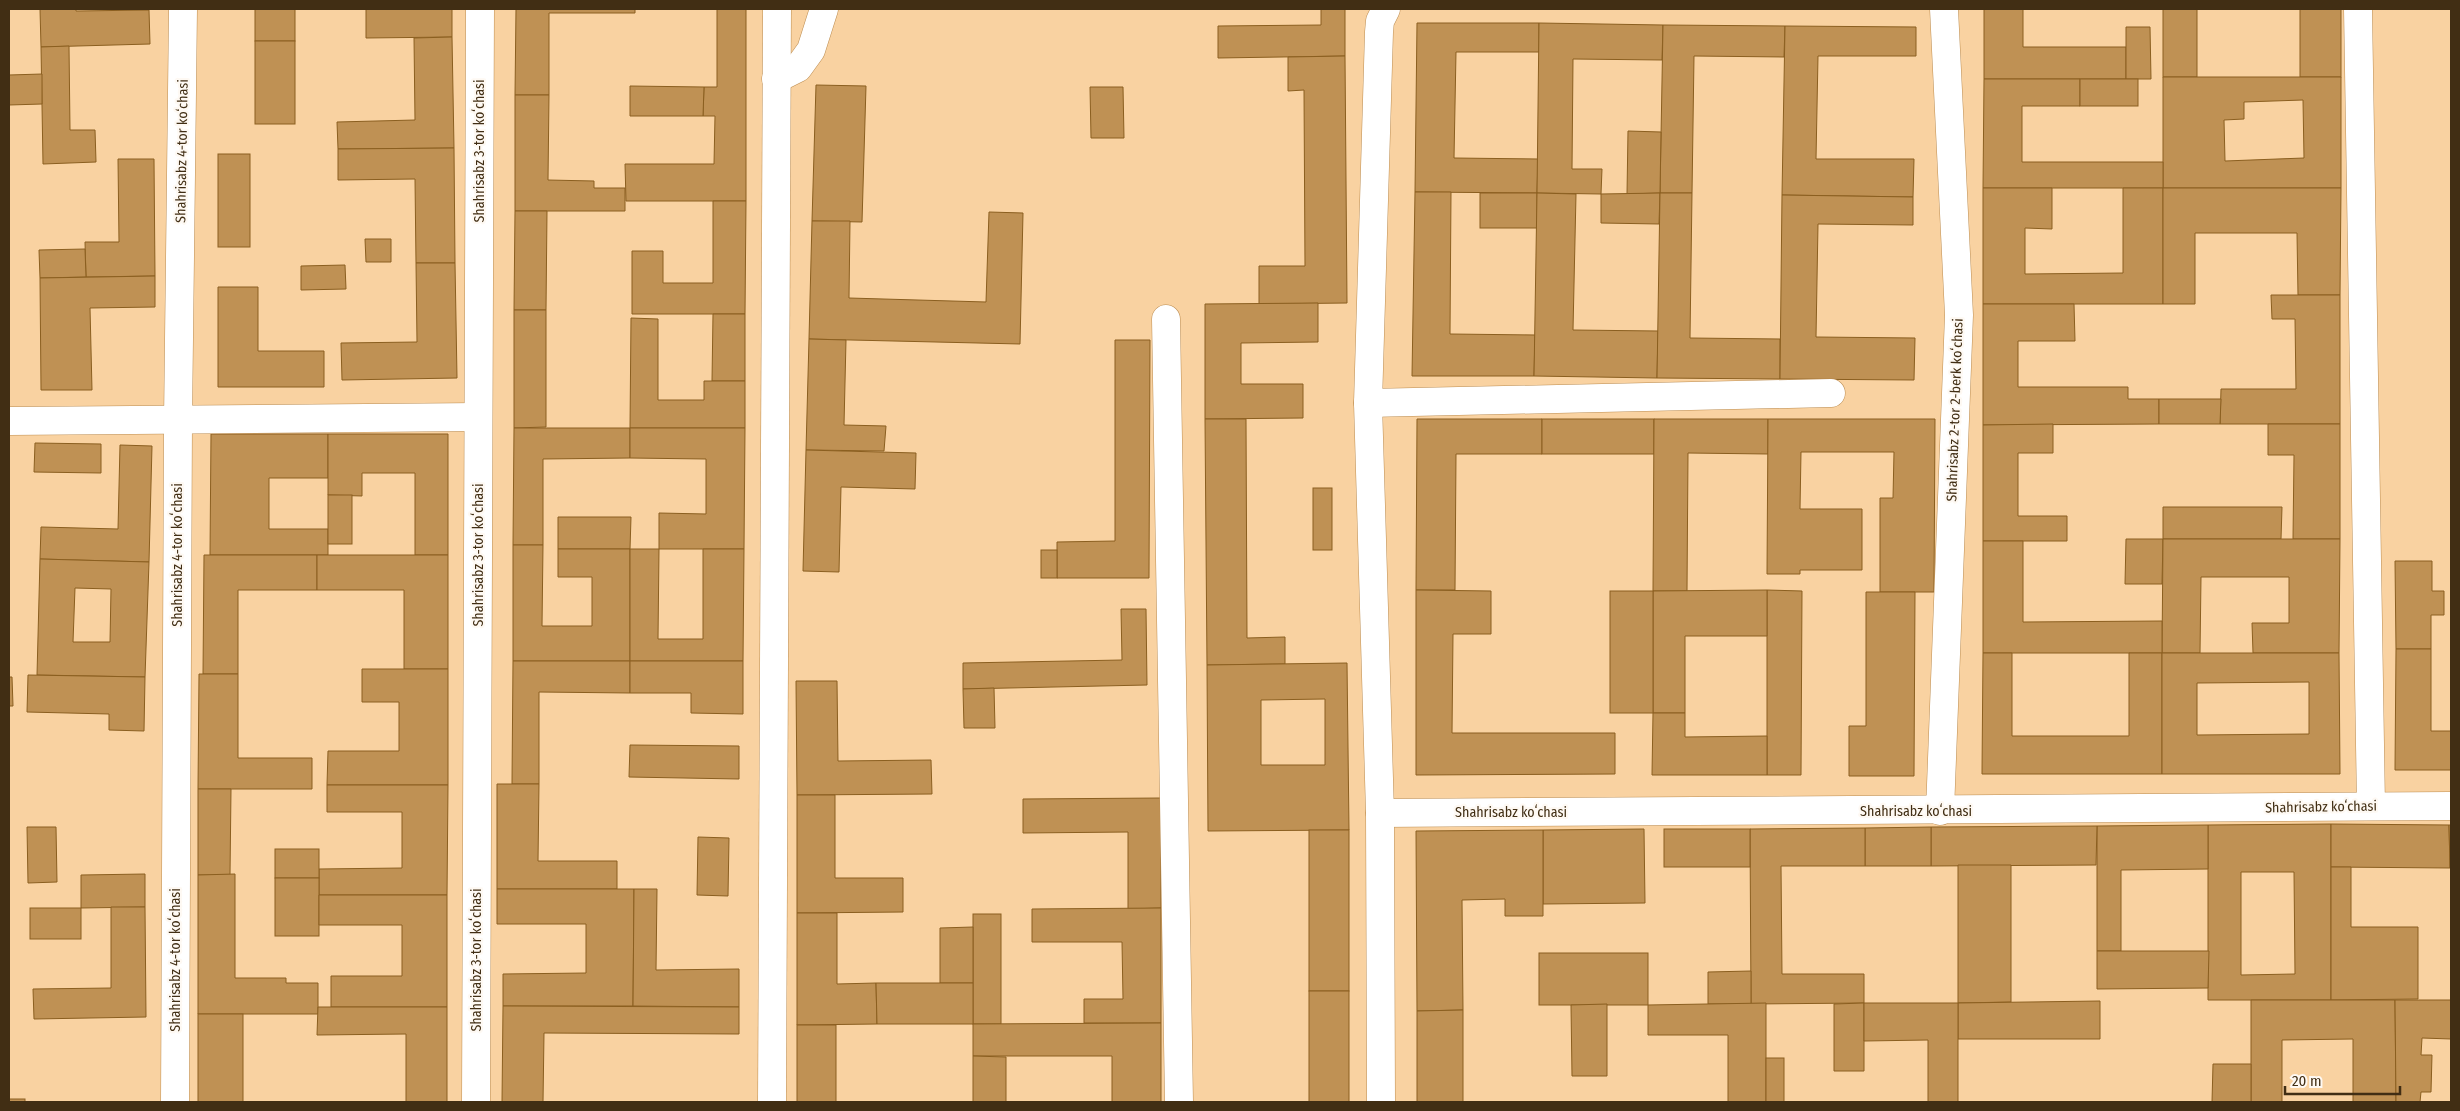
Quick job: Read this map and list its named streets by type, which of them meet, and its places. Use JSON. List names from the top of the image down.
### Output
{
  "streets": {
    "street": [
      "Shahrisabz 4-tor koʻchasi",
      "Shahrisabz 3-tor koʻchasi",
      "Shahrisabz 2-tor 2-berk koʻchasi",
      "Shahrisabz koʻchasi"
    ]
  },
  "crossings": [
    ["Shahrisabz 2-tor 2-berk koʻchasi", "Shahrisabz koʻchasi"]
  ],
  "scale_bar": "20 m"
}
